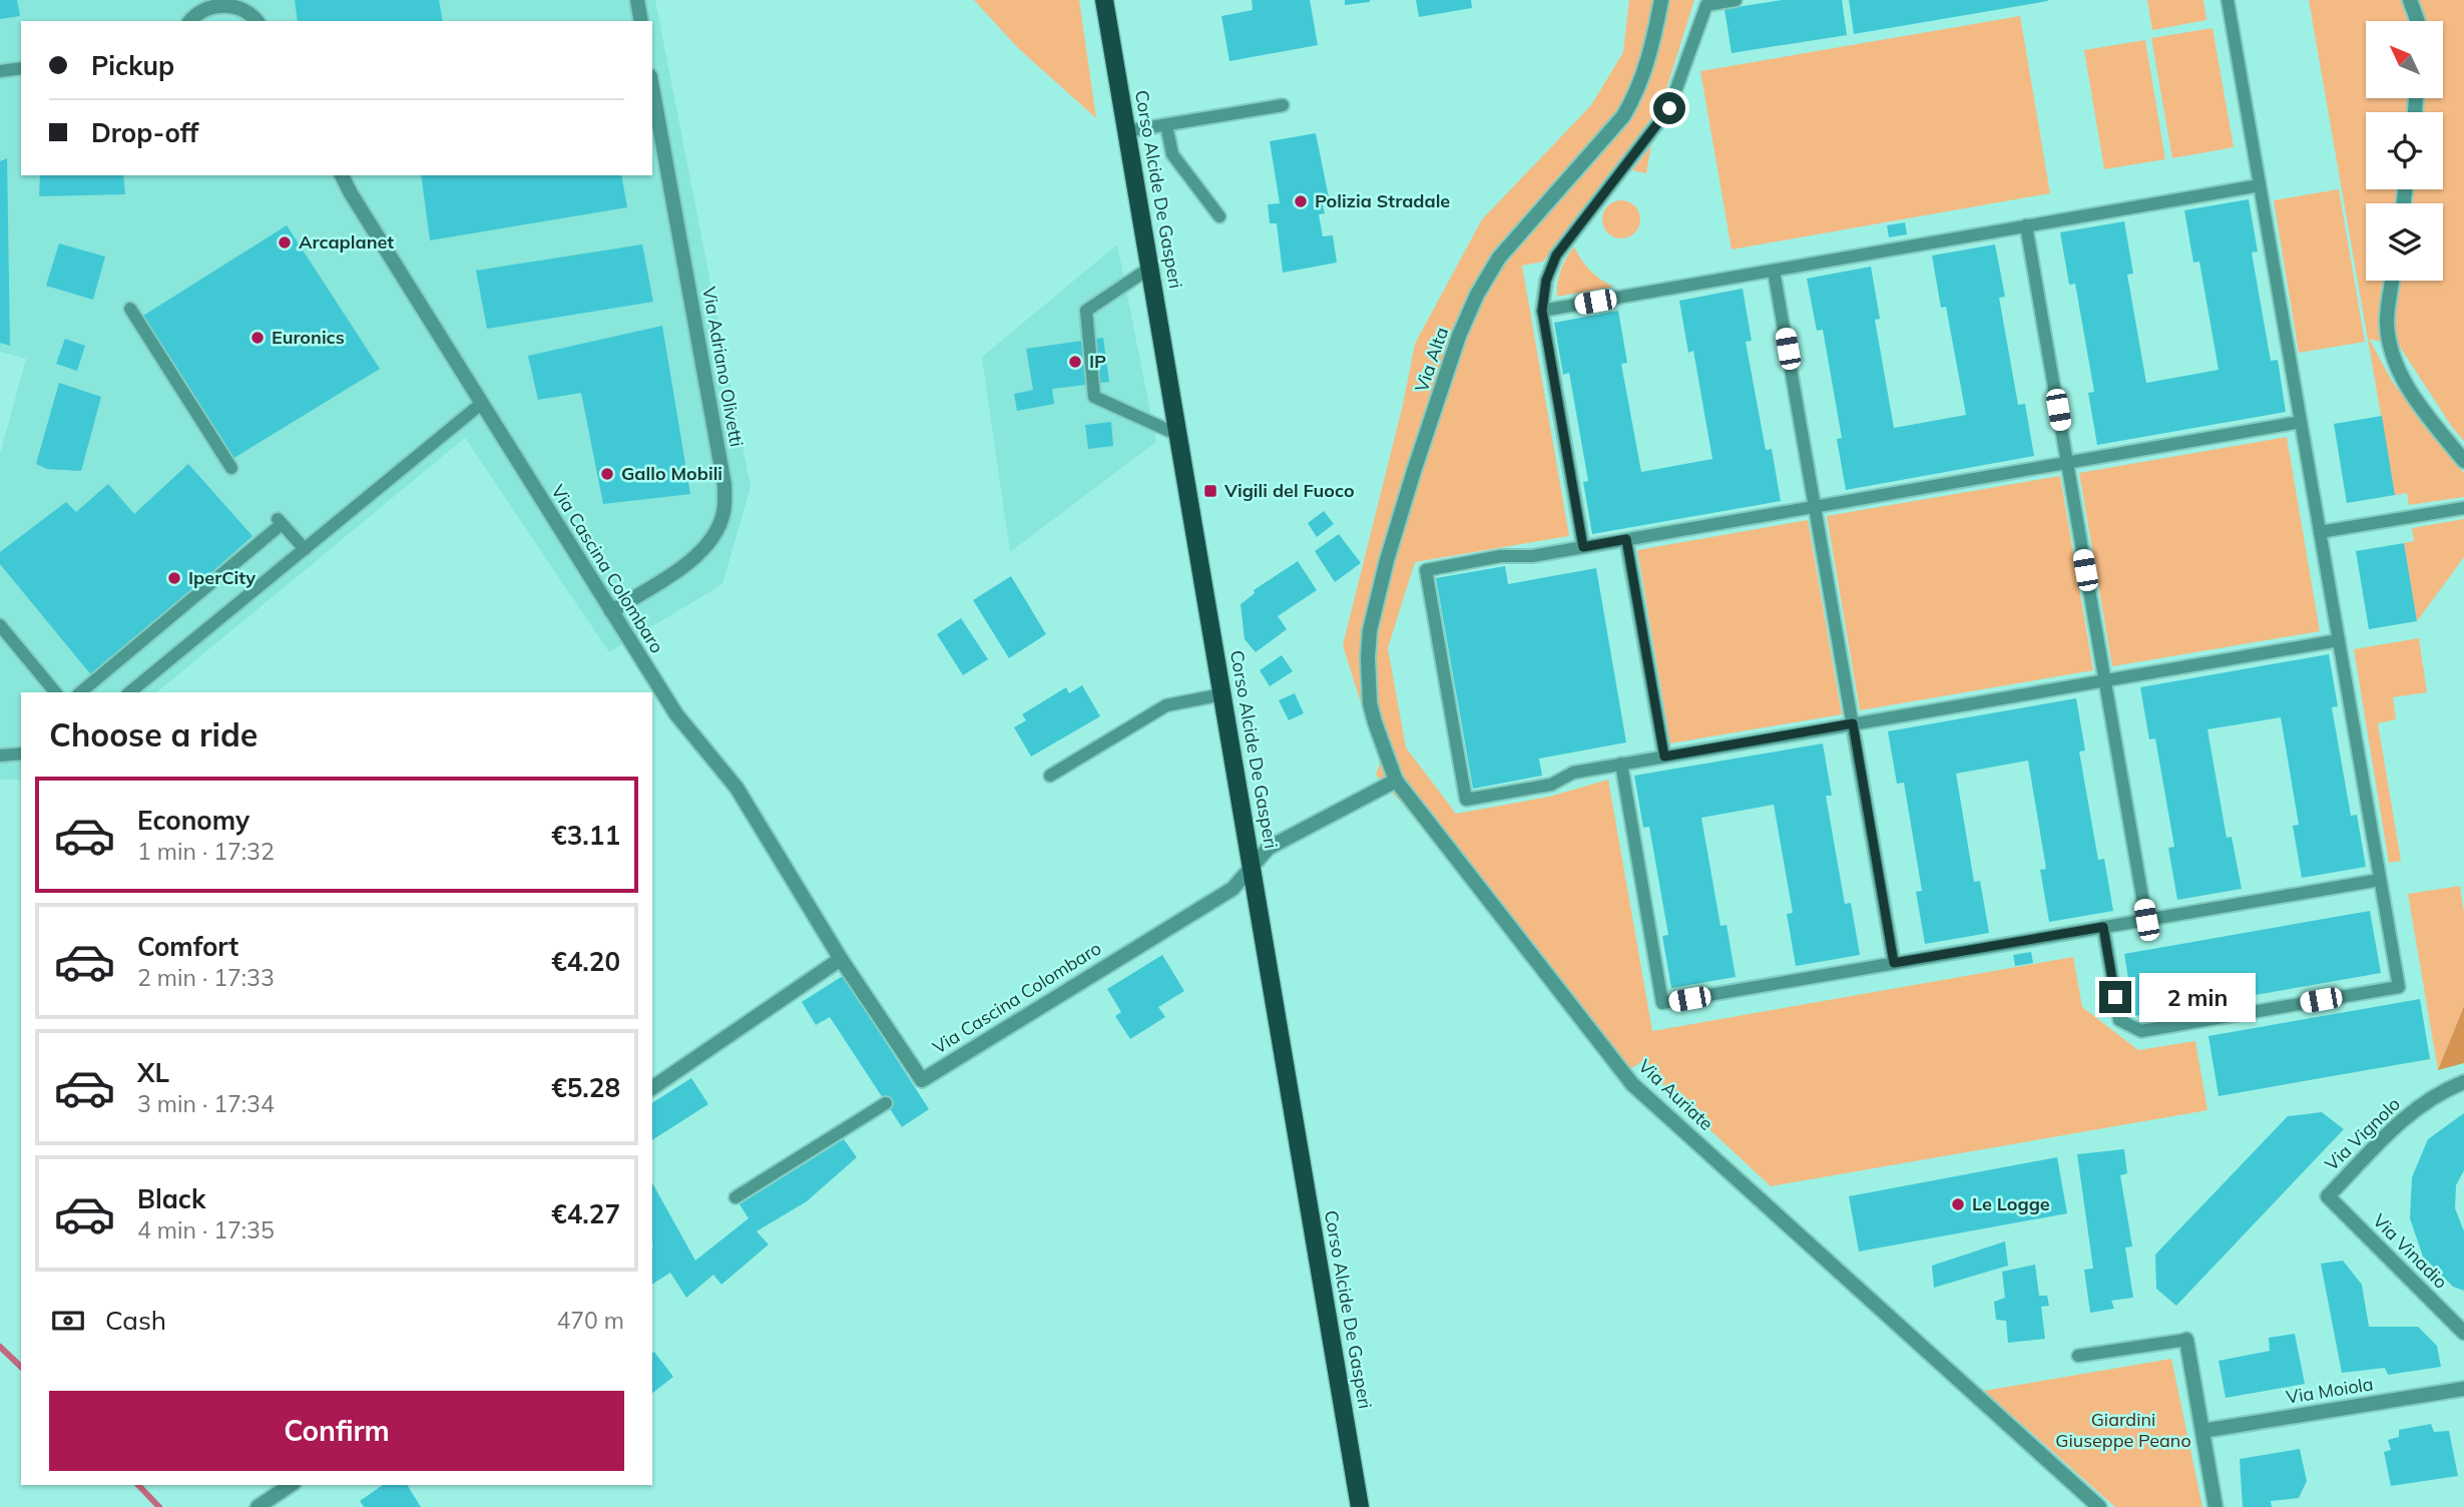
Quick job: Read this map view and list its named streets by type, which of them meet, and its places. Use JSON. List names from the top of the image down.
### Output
{
  "streets": {
    "main road": ["Corso Alcide De Gasperi"],
    "street": [
      "Via Alta",
      "Via Adriano Olivetti",
      "Via Cascina Colombaro",
      "Via Auriate",
      "Via Vignolo",
      "Via Vinadio",
      "Via Moiola"
    ]
  },
  "crossings": [
    ["Corso Alcide De Gasperi", "Via Cascina Colombaro"],
    ["Via Alta", "Via Auriate"],
    ["Via Adriano Olivetti", "Via Cascina Colombaro"],
    ["Via Vignolo", "Via Vinadio"]
  ],
  "parks": ["Giardini Giuseppe Peano"],
  "places": {
    "other": [
      "Polizia Stradale",
      "Arcaplanet",
      "Euronics",
      "IP",
      "Gallo Mobili",
      "IperCity",
      "Le Logge"
    ],
    "transit": ["Vigili del Fuoco"]
  },
  "north": "top left",
  "page": {
    "banner": ["Pickup", "Drop-off"],
    "heading": "Choose a ride",
    "list": [
      {
        "name": "Economy",
        "note": "1 min · 17:32",
        "value": "€3.11"
      },
      {
        "name": "Comfort",
        "note": "2 min · 17:33",
        "value": "€4.20"
      },
      {
        "name": "XL",
        "note": "3 min · 17:34",
        "value": "€5.28"
      },
      {
        "name": "Black",
        "note": "4 min · 17:35",
        "value": "€4.27"
      }
    ],
    "bubble": "2 min",
    "pay": ["Cash", "470 m"],
    "buttons": "Confirm"
  }
}
